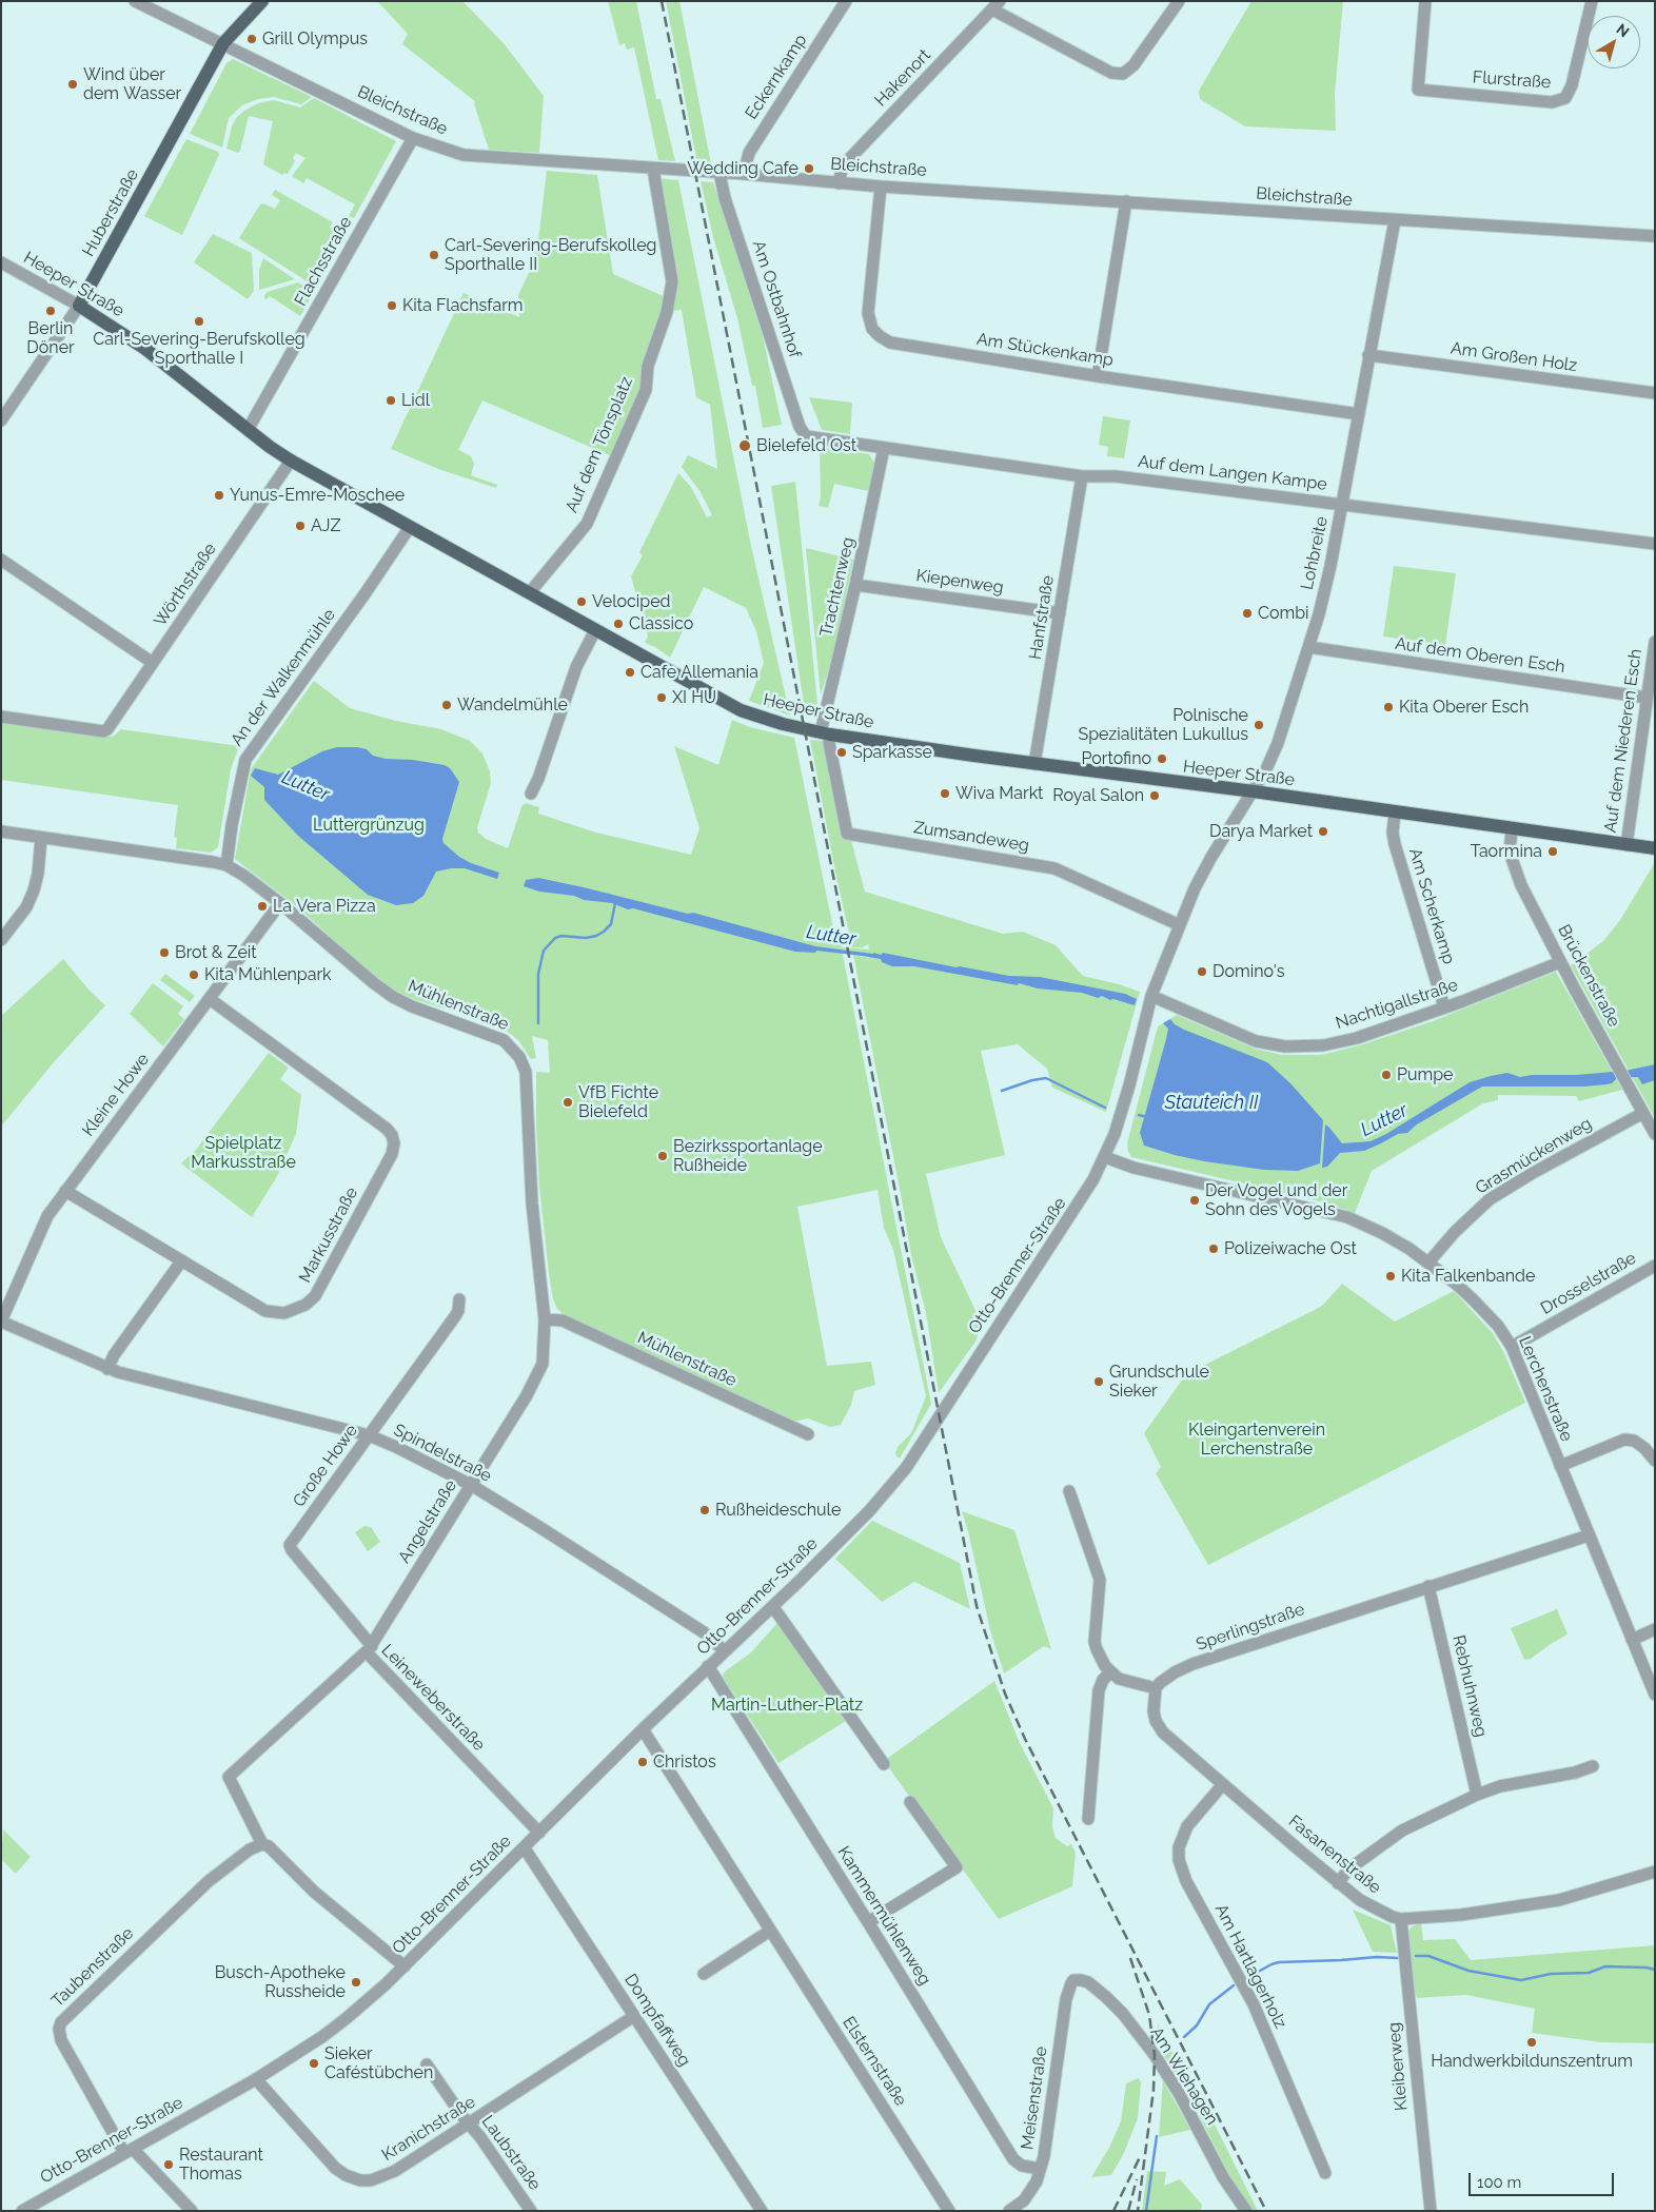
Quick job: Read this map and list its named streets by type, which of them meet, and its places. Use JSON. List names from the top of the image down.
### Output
{
  "streets": {
    "main road": ["Huberstraße", "Heeper Straße"],
    "street": [
      "Eckernkamp",
      "Hakenort",
      "Flurstraße",
      "Bleichstraße",
      "Flachsstraße",
      "Am Ostbahnhof",
      "Am Stückenkamp",
      "Am Großen Holz",
      "Auf dem Tönsplatz",
      "Auf dem Langen Kampe",
      "Lohbreite",
      "Kiepenweg",
      "Wörthstraße",
      "Trachtenweg",
      "Hanfstraße",
      "Auf dem Oberen Esch",
      "An der Walkenmühle",
      "Auf dem Niederen Esch",
      "Zumsandeweg",
      "Am Scherkamp",
      "Brückenstraße",
      "Nachtigallstraße",
      "Mühlenstraße",
      "Kleine Howe",
      "Grasmückenweg",
      "Markusstraße",
      "Otto-Brenner-Straße",
      "Drosselstraße",
      "Lerchenstraße",
      "Spindelstraße",
      "Große Howe",
      "Angelstraße",
      "Sperlingstraße",
      "Rebhuhnweg",
      "Leineweberstraße",
      "Fasanenstraße",
      "Kammermühlenweg",
      "Am Hartlagerholz",
      "Taubenstraße",
      "Dompfaffweg",
      "Elsternstraße",
      "Kleiberweg",
      "Am Wiehagen",
      "Meisenstraße",
      "Kranichstraße",
      "Laubstraße"
    ]
  },
  "crossings": [
    ["Eckernkamp", "Bleichstraße"],
    ["Hakenort", "Bleichstraße"],
    ["Bleichstraße", "Huberstraße"],
    ["Bleichstraße", "Flachsstraße"],
    ["Bleichstraße", "Am Ostbahnhof"],
    ["Bleichstraße", "Am Stückenkamp"],
    ["Bleichstraße", "Auf dem Tönsplatz"],
    ["Bleichstraße", "Lohbreite"],
    ["Huberstraße", "Heeper Straße"],
    ["Flachsstraße", "Heeper Straße"],
    ["Heeper Straße", "Auf dem Tönsplatz"],
    ["Heeper Straße", "Lohbreite"],
    ["Heeper Straße", "Wörthstraße"],
    ["Heeper Straße", "Trachtenweg"],
    ["Heeper Straße", "Hanfstraße"],
    ["Heeper Straße", "An der Walkenmühle"],
    ["Heeper Straße", "Auf dem Niederen Esch"],
    ["Heeper Straße", "Zumsandeweg"],
    ["Heeper Straße", "Am Scherkamp"],
    ["Heeper Straße", "Brückenstraße"],
    ["Heeper Straße", "Otto-Brenner-Straße"],
    ["Am Ostbahnhof", "Auf dem Langen Kampe"],
    ["Am Stückenkamp", "Lohbreite"],
    ["Am Großen Holz", "Lohbreite"],
    ["Auf dem Langen Kampe", "Lohbreite"],
    ["Auf dem Langen Kampe", "Trachtenweg"],
    ["Auf dem Langen Kampe", "Hanfstraße"],
    ["Lohbreite", "Auf dem Oberen Esch"],
    ["Lohbreite", "Otto-Brenner-Straße"],
    ["Kiepenweg", "Trachtenweg"],
    ["Kiepenweg", "Hanfstraße"],
    ["Trachtenweg", "Zumsandeweg"],
    ["Auf dem Oberen Esch", "Auf dem Niederen Esch"],
    ["An der Walkenmühle", "Mühlenstraße"],
    ["Zumsandeweg", "Otto-Brenner-Straße"],
    ["Am Scherkamp", "Nachtigallstraße"],
    ["Brückenstraße", "Nachtigallstraße"],
    ["Brückenstraße", "Grasmückenweg"],
    ["Nachtigallstraße", "Otto-Brenner-Straße"],
    ["Mühlenstraße", "Kleine Howe"],
    ["Mühlenstraße", "Angelstraße"],
    ["Kleine Howe", "Markusstraße"],
    ["Kleine Howe", "Spindelstraße"],
    ["Grasmückenweg", "Lerchenstraße"],
    ["Otto-Brenner-Straße", "Lerchenstraße"],
    ["Otto-Brenner-Straße", "Spindelstraße"],
    ["Otto-Brenner-Straße", "Leineweberstraße"],
    ["Otto-Brenner-Straße", "Kammermühlenweg"],
    ["Otto-Brenner-Straße", "Taubenstraße"],
    ["Otto-Brenner-Straße", "Dompfaffweg"],
    ["Otto-Brenner-Straße", "Elsternstraße"],
    ["Otto-Brenner-Straße", "Kranichstraße"],
    ["Drosselstraße", "Lerchenstraße"],
    ["Lerchenstraße", "Sperlingstraße"],
    ["Spindelstraße", "Große Howe"],
    ["Spindelstraße", "Angelstraße"],
    ["Große Howe", "Angelstraße"],
    ["Große Howe", "Leineweberstraße"],
    ["Angelstraße", "Leineweberstraße"],
    ["Sperlingstraße", "Rebhuhnweg"],
    ["Sperlingstraße", "Fasanenstraße"],
    ["Leineweberstraße", "Taubenstraße"],
    ["Fasanenstraße", "Am Hartlagerholz"],
    ["Fasanenstraße", "Kleiberweg"],
    ["Kammermühlenweg", "Meisenstraße"],
    ["Dompfaffweg", "Kranichstraße"],
    ["Am Wiehagen", "Meisenstraße"],
    ["Kranichstraße", "Laubstraße"]
  ],
  "water": ["Lutter", "Stauteich II"],
  "parks": [
    "Luttergrünzug",
    "Spielplatz Markusstraße",
    "Kleingartenverein Lerchenstraße",
    "Martin-Luther-Platz"
  ],
  "places": [
    "Grill Olympus",
    "Wind über dem Wasser",
    "Wedding Cafe",
    "Carl-Severing-Berufskolleg Sporthalle II",
    "Kita Flachsfarm",
    "Berlin Döner",
    "Carl-Severing-Berufskolleg Sporthalle I",
    "Lidl",
    "Bielefeld Ost",
    "Yunus-Emre-Moschee",
    "AJZ",
    "Velociped",
    "Combi",
    "Classico",
    "Cafe Allemania",
    "XI HU",
    "Wandelmühle",
    "Kita Oberer Esch",
    "Polnische Spezialitäten Lukullus",
    "Sparkasse",
    "Portofino",
    "Wiva Markt",
    "Royal Salon",
    "Darya Market",
    "Taormina",
    "La Vera Pizza",
    "Brot & Zeit",
    "Domino's",
    "Kita Mühlenpark",
    "Pumpe",
    "VfB Fichte Bielefeld",
    "Bezirkssportanlage Rußheide",
    "Der Vogel und der Sohn des Vogels",
    "Polizeiwache Ost",
    "Kita Falkenbande",
    "Grundschule Sieker",
    "Rußheideschule",
    "Christos",
    "Busch-Apotheke Russheide",
    "Handwerkbildunszentrum",
    "Sieker Caféstübchen",
    "Restaurant Thomas"
  ],
  "scale_bar": "100 m",
  "north": "top right"
}
